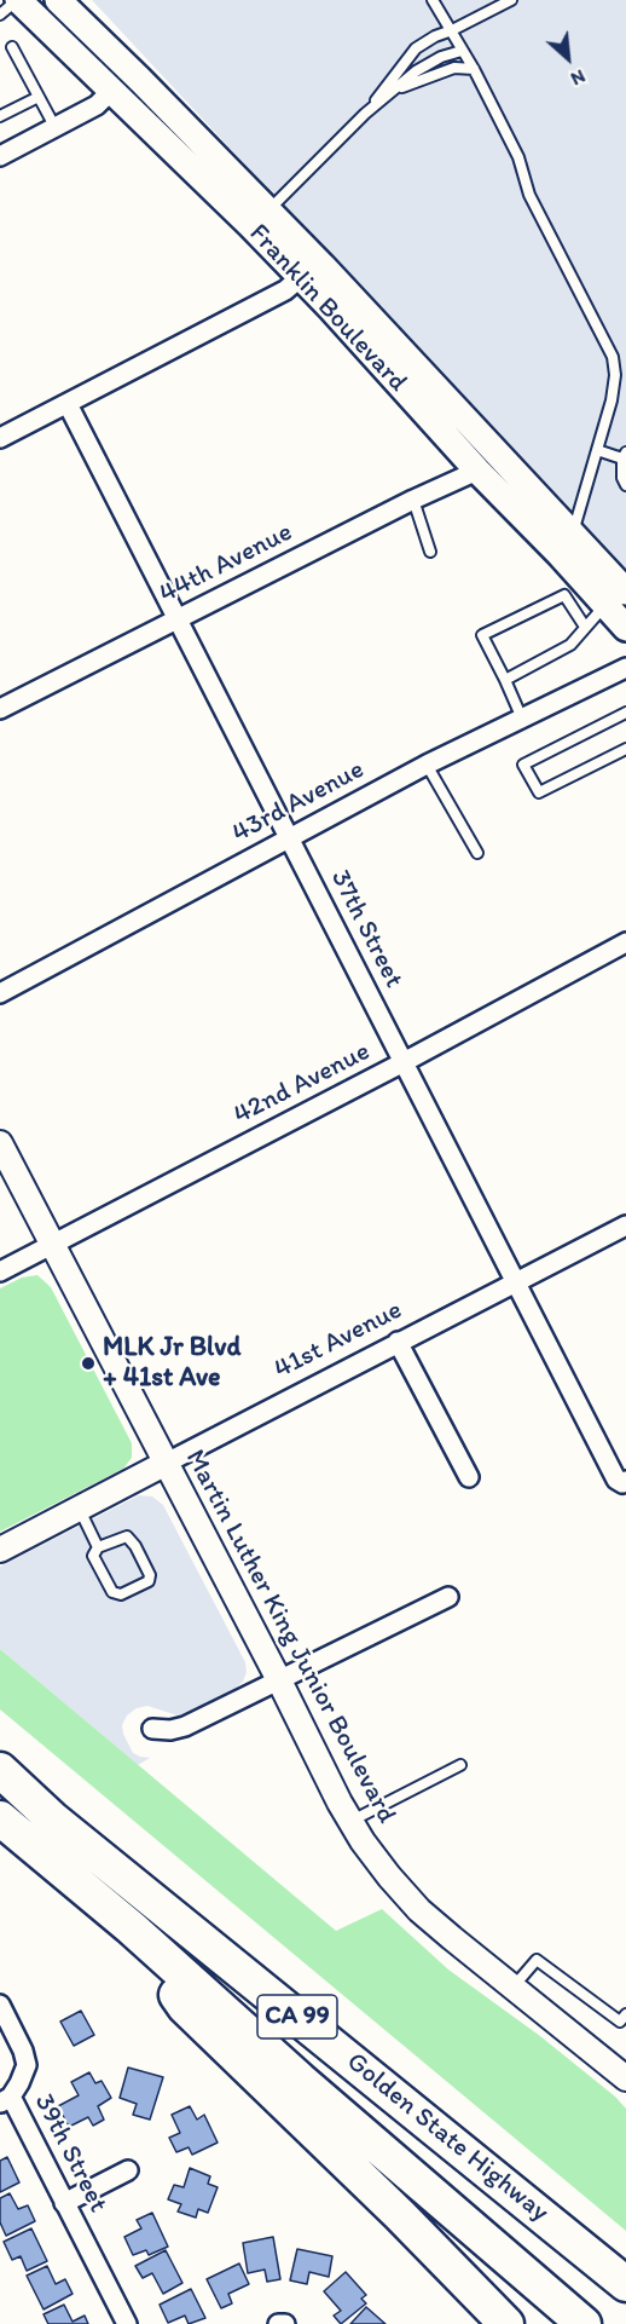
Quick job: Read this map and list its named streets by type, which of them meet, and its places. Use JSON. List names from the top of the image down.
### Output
{
  "streets": {
    "highway": ["CA 99", "Golden State Highway"],
    "main road": ["Franklin Boulevard"],
    "street": [
      "44th Avenue",
      "43rd Avenue",
      "37th Street",
      "42nd Avenue",
      "41st Avenue",
      "Martin Luther King Junior Boulevard",
      "39th Street"
    ]
  },
  "crossings": [
    ["Franklin Boulevard", "44th Avenue"],
    ["44th Avenue", "37th Street"],
    ["43rd Avenue", "37th Street"],
    ["37th Street", "42nd Avenue"],
    ["37th Street", "41st Avenue"],
    ["42nd Avenue", "Martin Luther King Junior Boulevard"],
    ["41st Avenue", "Martin Luther King Junior Boulevard"]
  ],
  "places": ["MLK Jr Blvd + 41st Ave"],
  "north": "bottom right"
}
